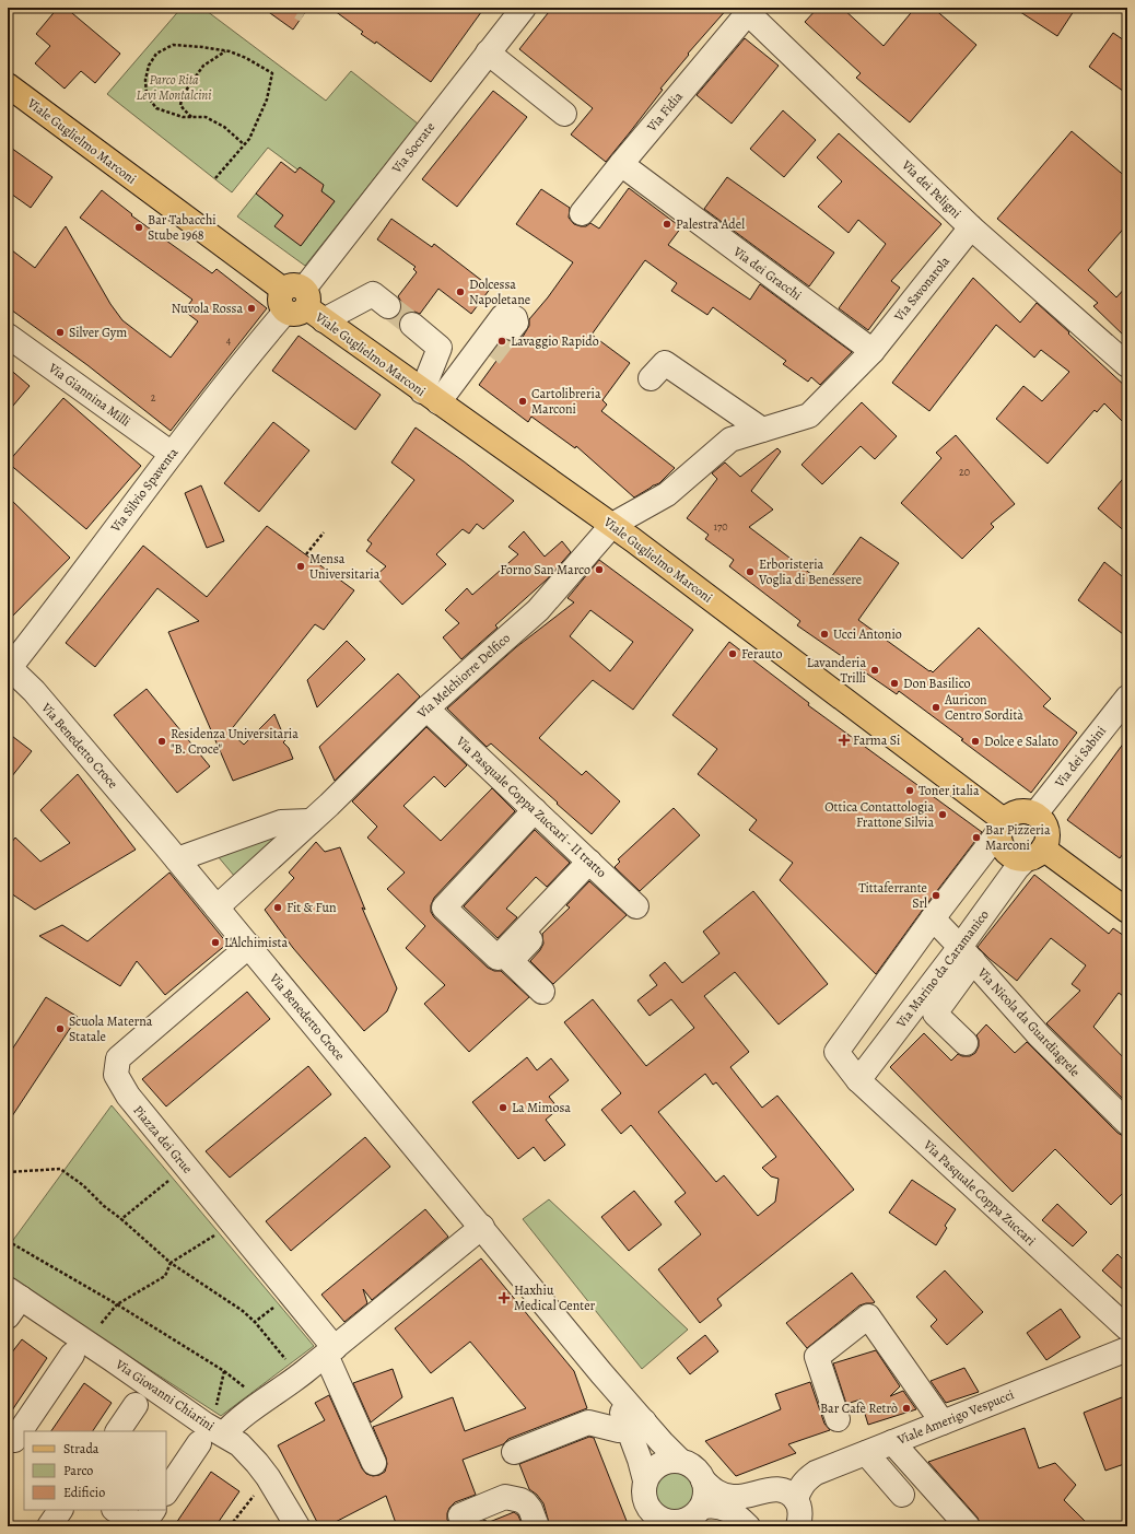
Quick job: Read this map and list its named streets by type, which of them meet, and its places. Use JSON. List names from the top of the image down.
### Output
{
  "streets": {
    "main road": ["Viale Guglielmo Marconi"],
    "street": [
      "Via Fidia",
      "Via Socrate",
      "Via dei Peligni",
      "Via dei Gracchi",
      "Via Savonarola",
      "Via Giannina Milli",
      "Via Silvio Spaventa",
      "Via Melchiorre Delfico",
      "Via Benedetto Croce",
      "Via dei Sabini",
      "Via Pasquale Coppa Zuccari - II tratto",
      "Via Marino da Caramanico",
      "Via Nicola da Guardiagrele",
      "Piazza dei Grue",
      "Via Pasquale Coppa Zuccari",
      "Via Giovanni Chiarini",
      "Viale Amerigo Vespucci"
    ]
  },
  "crossings": [
    ["Via Fidia", "Via dei Peligni"],
    ["Via Fidia", "Via dei Gracchi"],
    ["Viale Guglielmo Marconi", "Via Socrate"],
    ["Viale Guglielmo Marconi", "Via Silvio Spaventa"],
    ["Viale Guglielmo Marconi", "Via Melchiorre Delfico"],
    ["Viale Guglielmo Marconi", "Via dei Sabini"],
    ["Viale Guglielmo Marconi", "Via Marino da Caramanico"],
    ["Via Socrate", "Via Silvio Spaventa"],
    ["Via dei Peligni", "Via Savonarola"],
    ["Via dei Gracchi", "Via Savonarola"],
    ["Via Savonarola", "Via Melchiorre Delfico"],
    ["Via Giannina Milli", "Via Silvio Spaventa"],
    ["Via Silvio Spaventa", "Via Benedetto Croce"],
    ["Via Melchiorre Delfico", "Via Benedetto Croce"],
    ["Via Melchiorre Delfico", "Via Pasquale Coppa Zuccari - II tratto"],
    ["Via Benedetto Croce", "Piazza dei Grue"],
    ["Via dei Sabini", "Via Marino da Caramanico"],
    ["Via Marino da Caramanico", "Via Nicola da Guardiagrele"],
    ["Via Marino da Caramanico", "Via Pasquale Coppa Zuccari"],
    ["Via Nicola da Guardiagrele", "Via Pasquale Coppa Zuccari"]
  ],
  "parks": ["Parco Rita Levi Montalcini"],
  "places": {
    "other": [
      "Palestra Adel",
      "Bar Tabacchi Stube 1968",
      "Dolcessa Napoletane",
      "Nuvola Rossa",
      "Silver Gym",
      "Lavaggio Rapido",
      "Cartolibreria Marconi",
      "Mensa Universitaria",
      "Forno San Marco",
      "Erboristeria Voglia di Benessere",
      "Ucci Antonio",
      "Ferauto",
      "Lavanderia Trilli",
      "Don Basilico",
      "Auricon Centro Sordità",
      "Residenza Universitaria \"B. Croce\"",
      "Dolce e Salato",
      "Toner italia",
      "Ottica Contattologia Frattone Silvia",
      "Bar Pizzeria Marconi",
      "Tittaferrante Srl",
      "Fit & Fun",
      "L'Alchimista",
      "Scuola Materna Statale",
      "La Mimosa",
      "Bar Cafè Retrò"
    ],
    "health": ["Farma Si", "Haxhiu Medical Center"]
  },
  "house_numbers": [
    "4",
    "2",
    "20",
    "170"
  ],
  "legend": ["Strada", "Parco", "Edificio"]
}
